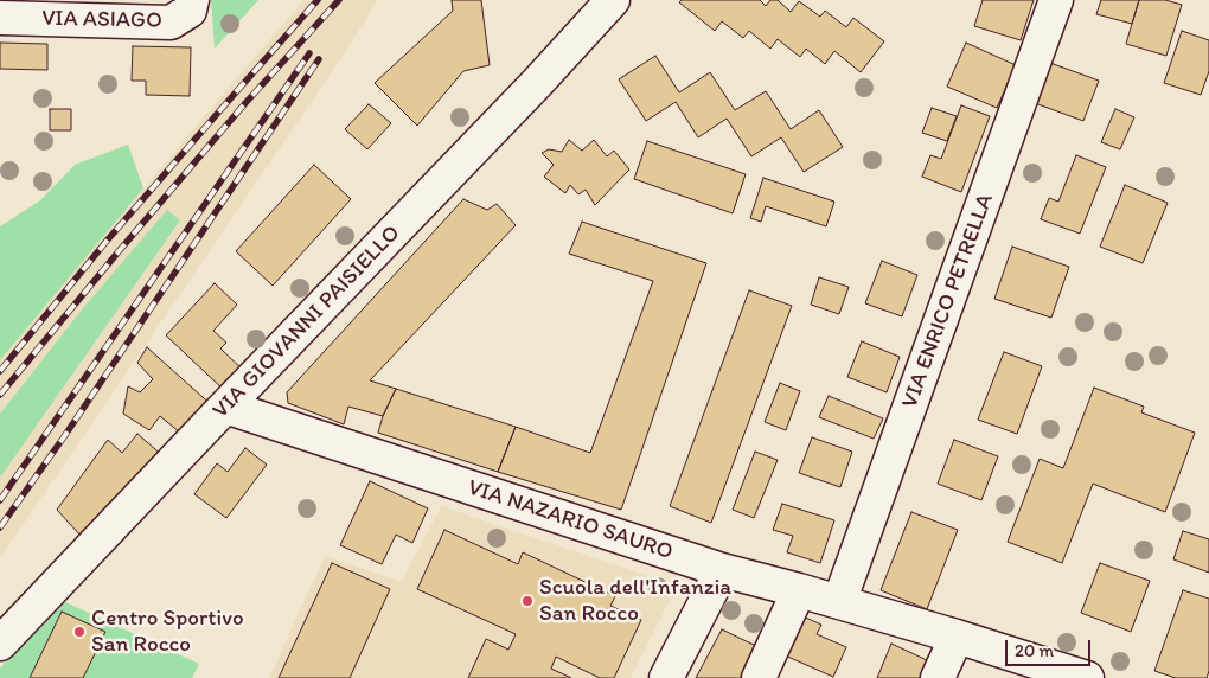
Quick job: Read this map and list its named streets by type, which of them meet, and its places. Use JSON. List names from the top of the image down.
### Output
{
  "streets": {
    "street": [
      "VIA ASIAGO",
      "VIA ENRICO PETRELLA",
      "VIA GIOVANNI PAISIELLO",
      "VIA NAZARIO SAURO"
    ]
  },
  "crossings": [
    ["VIA ENRICO PETRELLA", "VIA NAZARIO SAURO"],
    ["VIA GIOVANNI PAISIELLO", "VIA NAZARIO SAURO"]
  ],
  "places": ["Scuola dell'Infanzia San Rocco", "Centro Sportivo San Rocco"],
  "scale_bar": "20 m"
}
